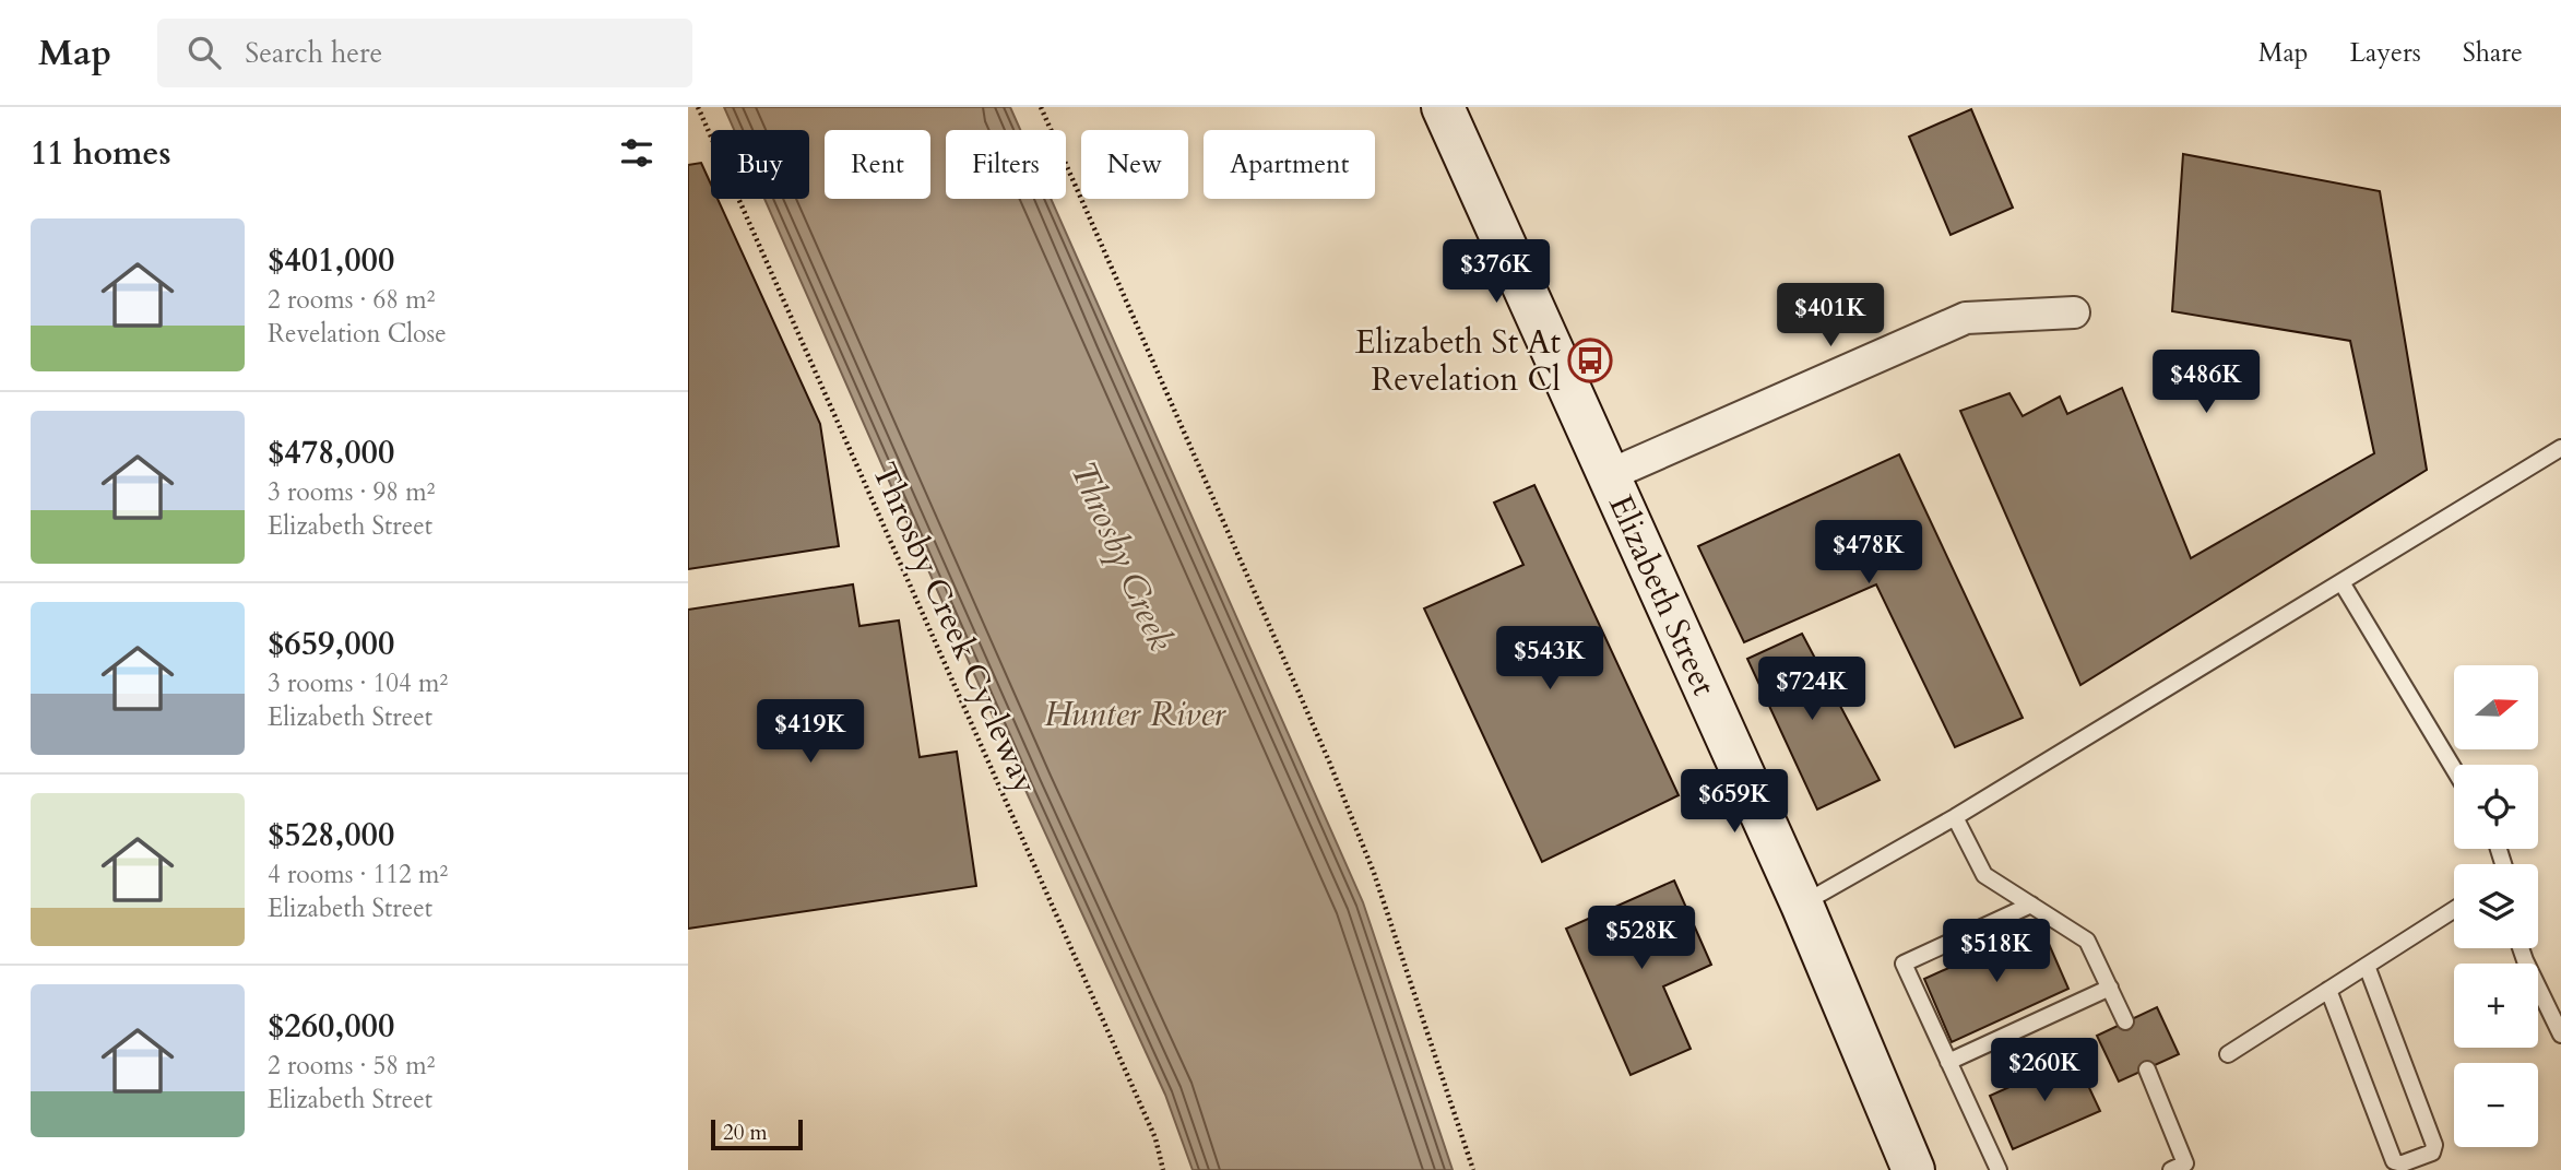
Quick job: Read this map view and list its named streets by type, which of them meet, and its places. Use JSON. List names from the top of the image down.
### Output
{
  "streets": {
    "main road": ["Elizabeth Street"],
    "path": ["Throsby Creek Cycleway"]
  },
  "water": ["Throsby Creek", "Hunter River"],
  "places": {
    "bus stop": ["Elizabeth St At Revelation Cl"]
  },
  "scale_bar": "20 m",
  "north": "right",
  "page": {
    "header": "Map",
    "search": "Search here",
    "nav": ["Map", "Layers", "Share"],
    "heading": "11 homes",
    "chip": [
      "Buy",
      "Rent",
      "Filters",
      "New",
      "Apartment"
    ],
    "list": [
      {
        "name": "$401,000",
        "note": "2 rooms · 68 m² · Revelation Close"
      },
      {
        "name": "$478,000",
        "note": "3 rooms · 98 m² · Elizabeth Street"
      },
      {
        "name": "$659,000",
        "note": "3 rooms · 104 m² · Elizabeth Street"
      },
      {
        "name": "$528,000",
        "note": "4 rooms · 112 m² · Elizabeth Street"
      },
      {
        "name": "$260,000",
        "note": "2 rooms · 58 m² · Elizabeth Street"
      }
    ],
    "price": [
      "$376K",
      "$401K",
      "$486K",
      "$478K",
      "$543K",
      "$724K",
      "$419K",
      "$659K",
      "$528K",
      "$518K",
      "$260K"
    ],
    "map_buttons": ["+", "−"],
    "scale": "20 m"
  }
}
